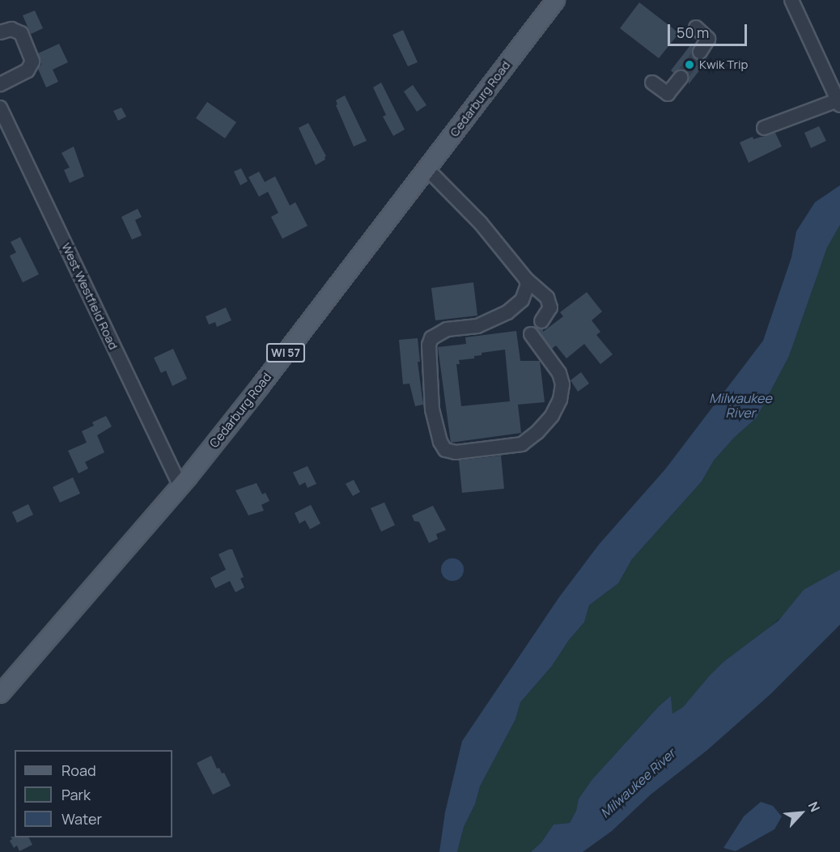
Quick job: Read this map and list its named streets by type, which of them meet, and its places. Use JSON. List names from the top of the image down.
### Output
{
  "streets": {
    "main road": ["Cedarburg Road", "WI 57"],
    "street": ["West Westfield Road"]
  },
  "crossings": [
    ["Cedarburg Road", "West Westfield Road"]
  ],
  "water": ["Milwaukee River"],
  "places": ["Kwik Trip"],
  "legend": ["Road", "Park", "Water"],
  "scale_bar": "50 m",
  "north": "top right"
}
